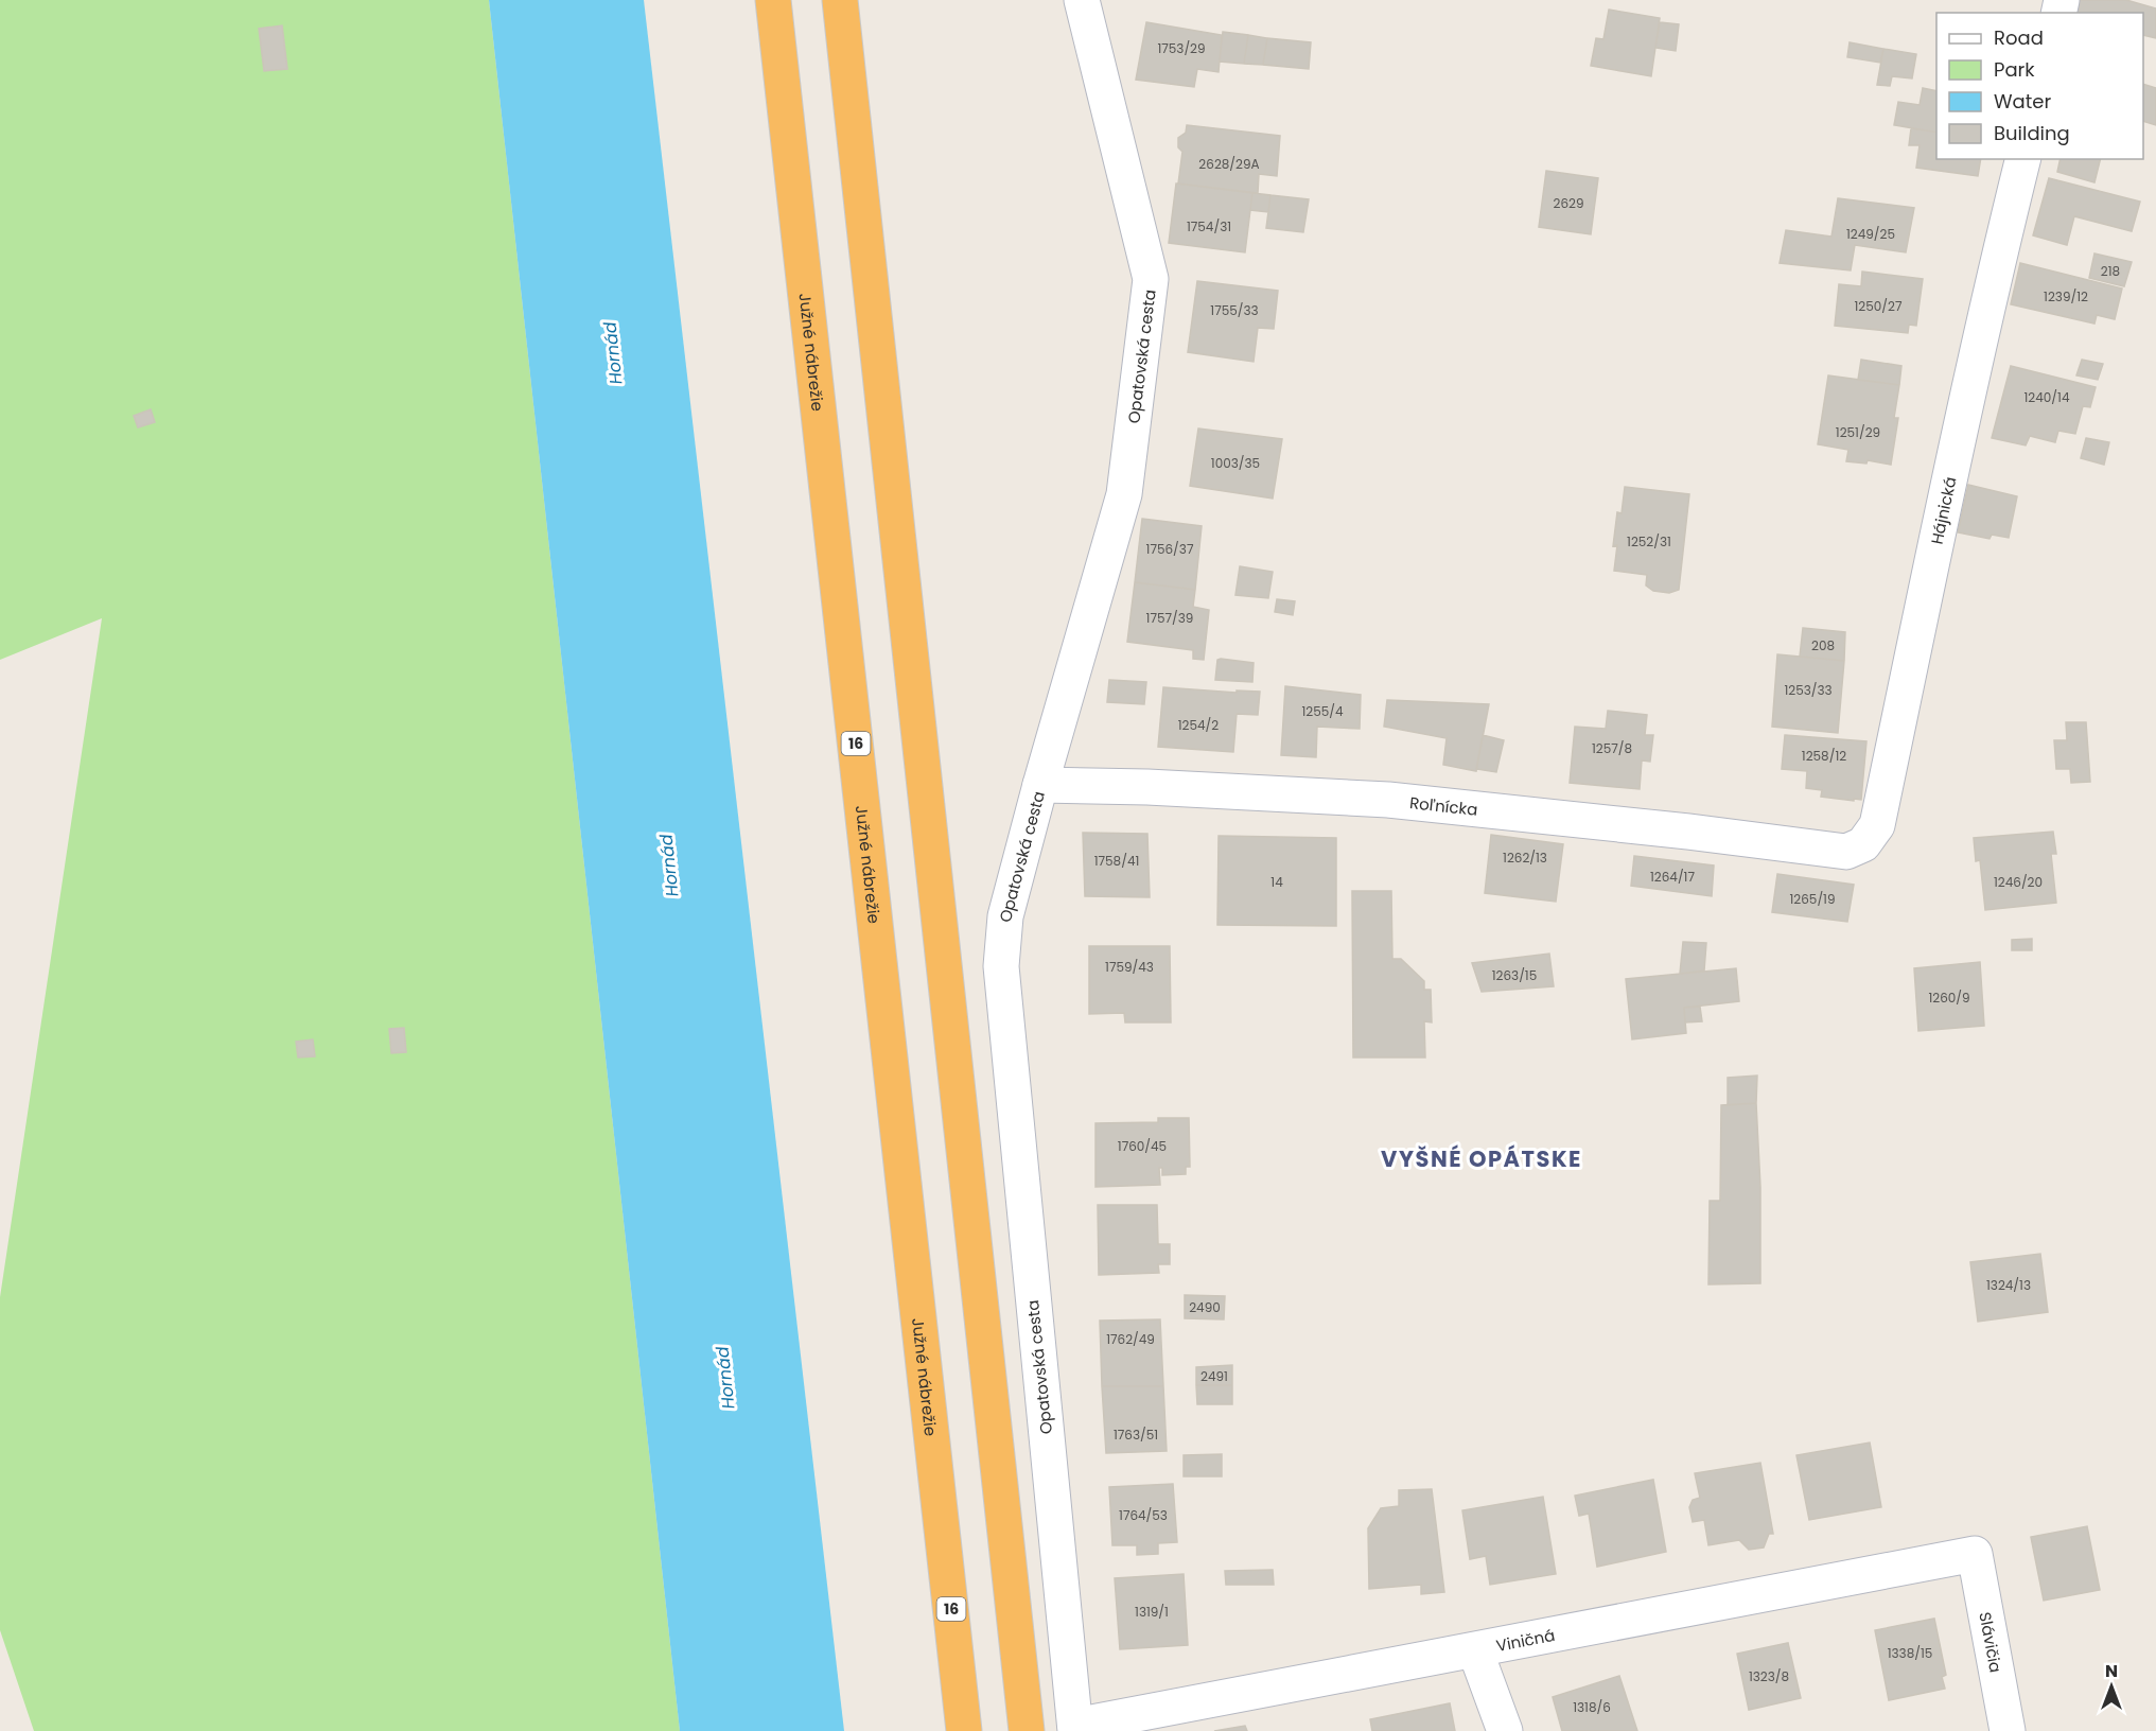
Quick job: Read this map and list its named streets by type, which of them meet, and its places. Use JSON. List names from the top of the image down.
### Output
{
  "streets": {
    "highway": ["Južné nábrežie", "16"],
    "street": [
      "Opatovská cesta",
      "Hájnická",
      "Roľnícka",
      "Viničná",
      "Slávičia"
    ]
  },
  "crossings": [
    ["Opatovská cesta", "Roľnícka"],
    ["Opatovská cesta", "Viničná"],
    ["Hájnická", "Roľnícka"],
    ["Viničná", "Slávičia"]
  ],
  "districts": ["VYŠNÉ OPÁTSKE"],
  "water": ["Hornád"],
  "house_numbers": [
    "1753/29",
    "2628/29A",
    "2629",
    "1754/31",
    "1249/25",
    "218",
    "1239/12",
    "1250/27",
    "1755/33",
    "1240/14",
    "1251/29",
    "1003/35",
    "1252/31",
    "1756/37",
    "1757/39",
    "208",
    "1253/33",
    "1255/4",
    "1254/2",
    "1257/8",
    "1258/12",
    "1262/13",
    "1758/41",
    "1264/17",
    "14",
    "1246/20",
    "1265/19",
    "1759/43",
    "1263/15",
    "1260/9",
    "1760/45",
    "1324/13",
    "2490",
    "1762/49",
    "2491",
    "1763/51",
    "1764/53",
    "1319/1",
    "1338/15",
    "1323/8",
    "1318/6"
  ],
  "legend": [
    "Road",
    "Park",
    "Water",
    "Building"
  ],
  "north": "top"
}
